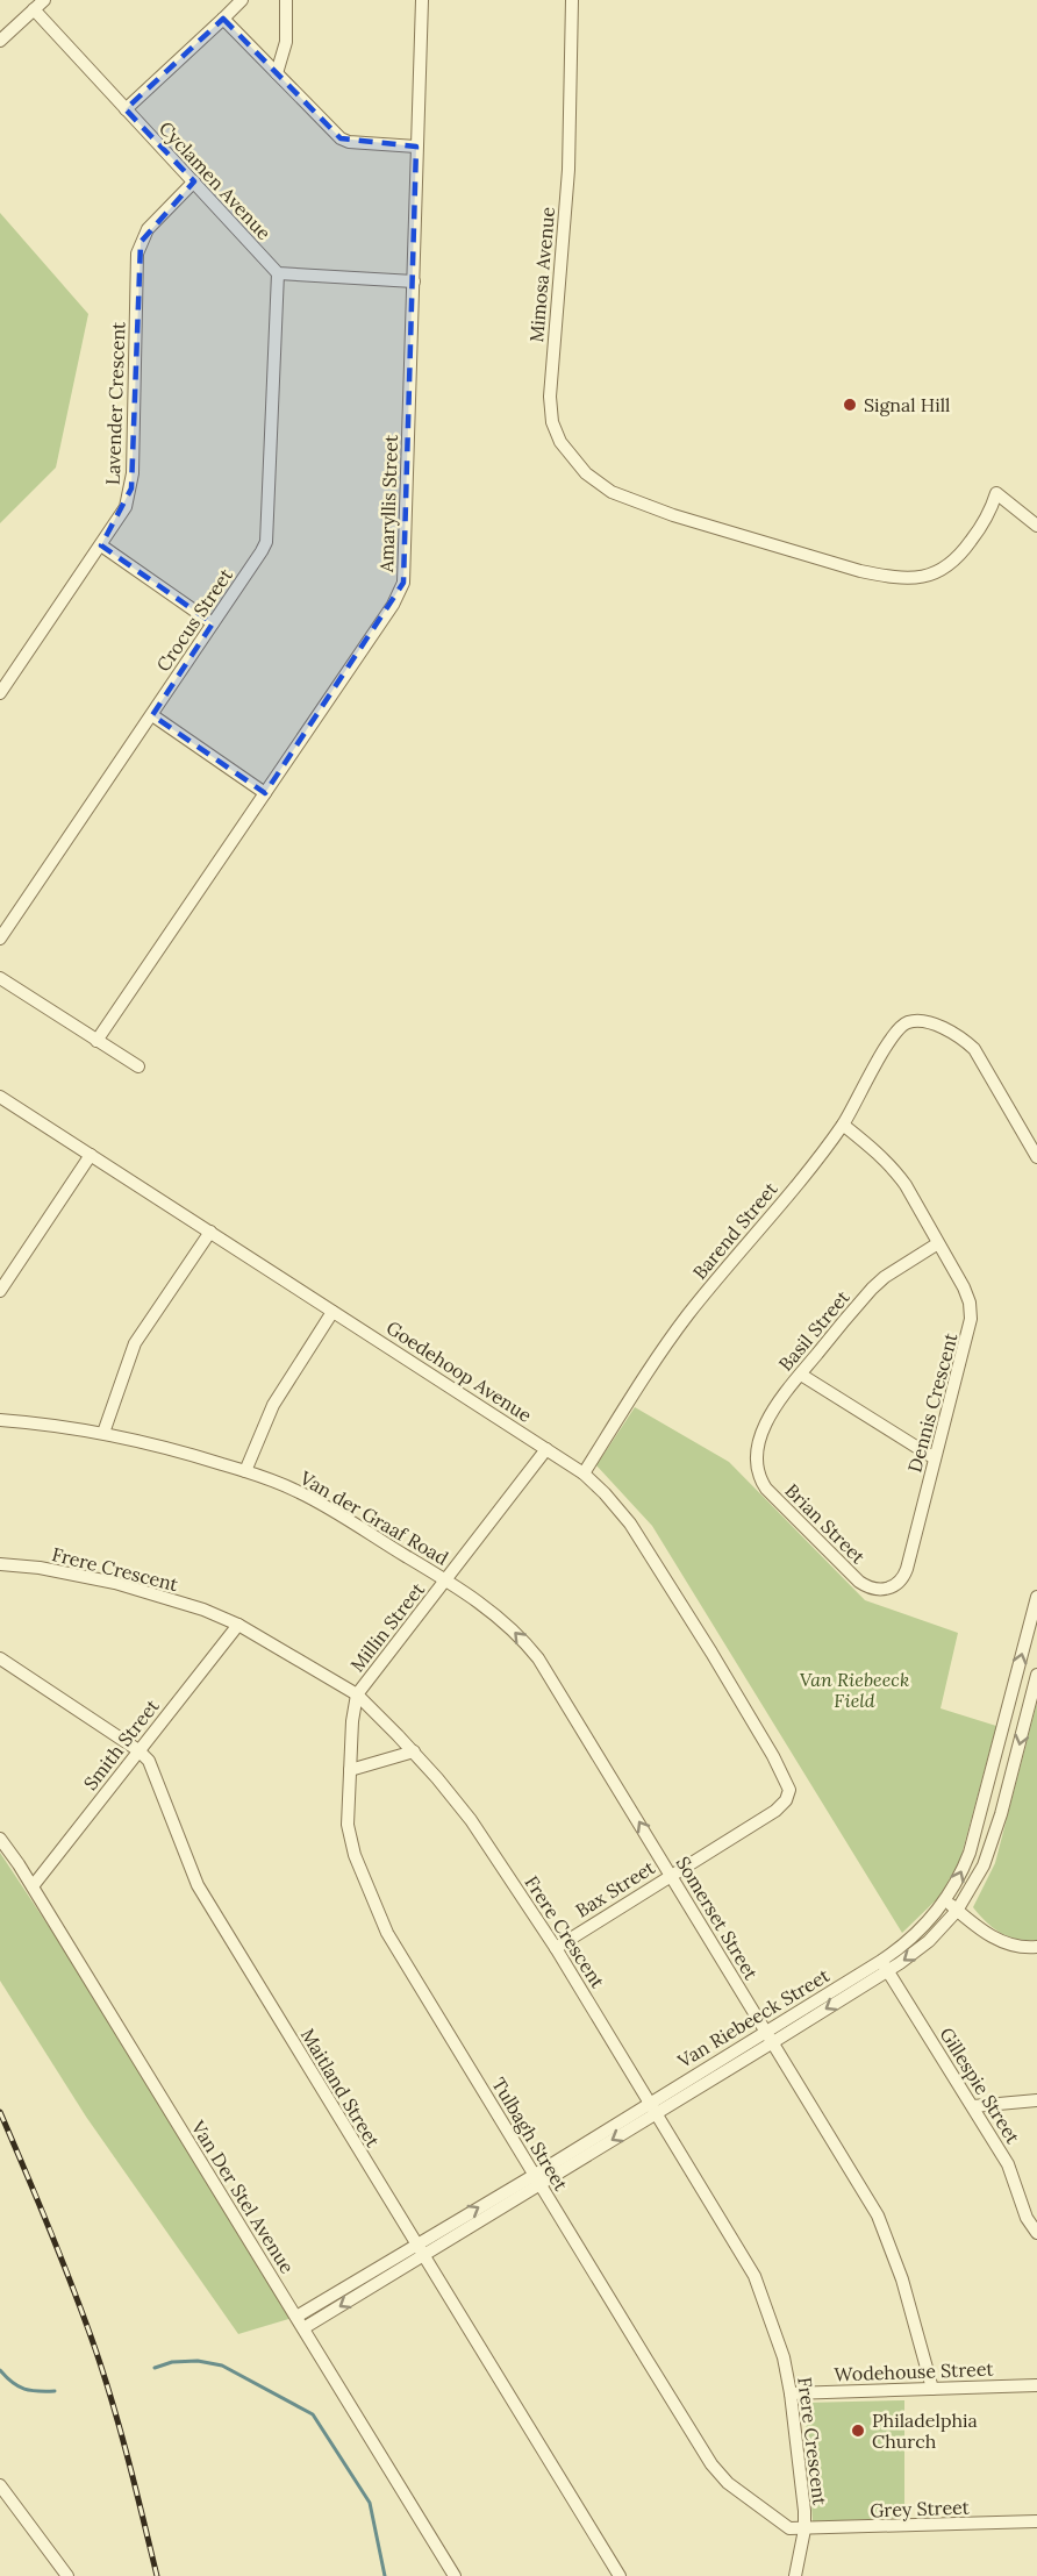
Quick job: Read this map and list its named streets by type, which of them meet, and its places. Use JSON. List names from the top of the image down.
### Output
{
  "streets": {
    "street": [
      "Cyclamen Avenue",
      "Mimosa Avenue",
      "Lavender Crescent",
      "Amaryllis Street",
      "Crocus Street",
      "Barend Street",
      "Basil Street",
      "Goedehoop Avenue",
      "Dennis Crescent",
      "Van der Graaf Road",
      "Brian Street",
      "Frere Crescent",
      "Millin Street",
      "Smith Street",
      "Bax Street",
      "Somerset Street",
      "Van Riebeeck Street",
      "Gillespie Street",
      "Maitland Street",
      "Tulbagh Street",
      "Van Der Stel Avenue",
      "Wodehouse Street",
      "Grey Street"
    ]
  },
  "crossings": [
    ["Cyclamen Avenue", "Lavender Crescent"],
    ["Cyclamen Avenue", "Crocus Street"],
    ["Barend Street", "Goedehoop Avenue"],
    ["Barend Street", "Dennis Crescent"],
    ["Basil Street", "Dennis Crescent"],
    ["Basil Street", "Brian Street"],
    ["Goedehoop Avenue", "Millin Street"],
    ["Goedehoop Avenue", "Bax Street"],
    ["Dennis Crescent", "Brian Street"],
    ["Van der Graaf Road", "Millin Street"],
    ["Van der Graaf Road", "Somerset Street"],
    ["Frere Crescent", "Millin Street"],
    ["Frere Crescent", "Smith Street"],
    ["Frere Crescent", "Bax Street"],
    ["Frere Crescent", "Van Riebeeck Street"],
    ["Frere Crescent", "Tulbagh Street"],
    ["Frere Crescent", "Wodehouse Street"],
    ["Frere Crescent", "Grey Street"],
    ["Millin Street", "Somerset Street"],
    ["Millin Street", "Tulbagh Street"],
    ["Smith Street", "Maitland Street"],
    ["Smith Street", "Van Der Stel Avenue"],
    ["Bax Street", "Somerset Street"],
    ["Somerset Street", "Van Riebeeck Street"],
    ["Somerset Street", "Wodehouse Street"],
    ["Van Riebeeck Street", "Gillespie Street"],
    ["Van Riebeeck Street", "Maitland Street"],
    ["Van Riebeeck Street", "Tulbagh Street"],
    ["Van Riebeeck Street", "Van Der Stel Avenue"],
    ["Tulbagh Street", "Grey Street"]
  ],
  "one_way": ["Somerset Street"],
  "parks": ["Van Riebeeck Field"],
  "places": ["Signal Hill", "Philadelphia Church"]
}
